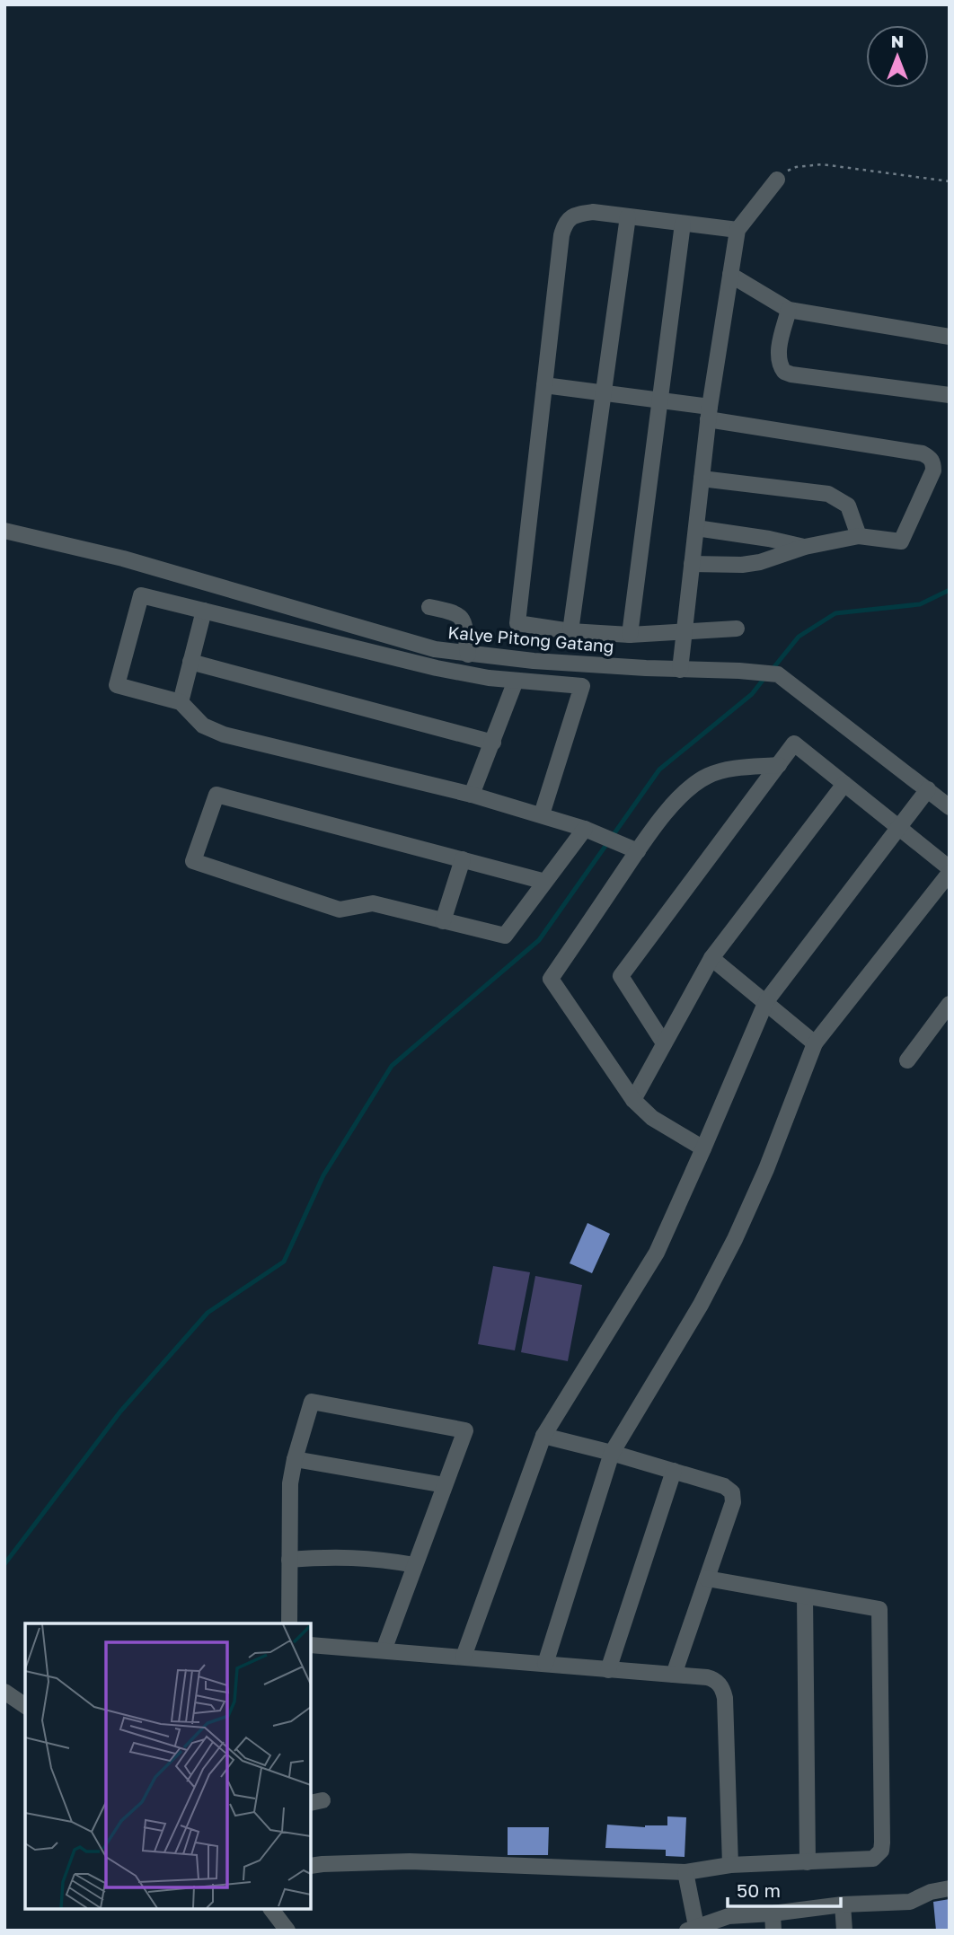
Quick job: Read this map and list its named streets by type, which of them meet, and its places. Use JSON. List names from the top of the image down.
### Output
{
  "streets": {
    "street": ["Kalye Pitong Gatang"]
  },
  "scale_bar": "50 m",
  "north": "top"
}
